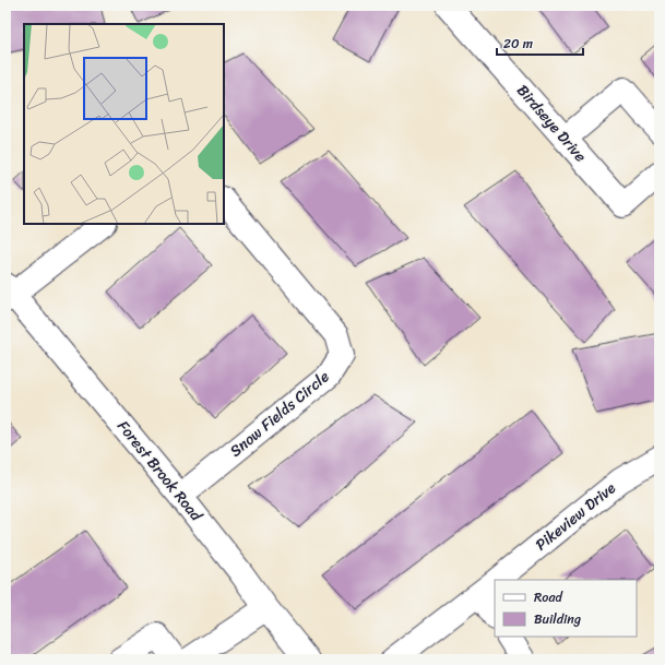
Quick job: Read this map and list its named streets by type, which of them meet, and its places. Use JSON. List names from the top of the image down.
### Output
{
  "streets": {
    "street": [
      "Birdseye Drive",
      "Snow Fields Circle",
      "Forest Brook Road",
      "Pikeview Drive"
    ]
  },
  "crossings": [
    ["Snow Fields Circle", "Forest Brook Road"]
  ],
  "legend": ["Road", "Building"],
  "scale_bar": "20 m"
}
